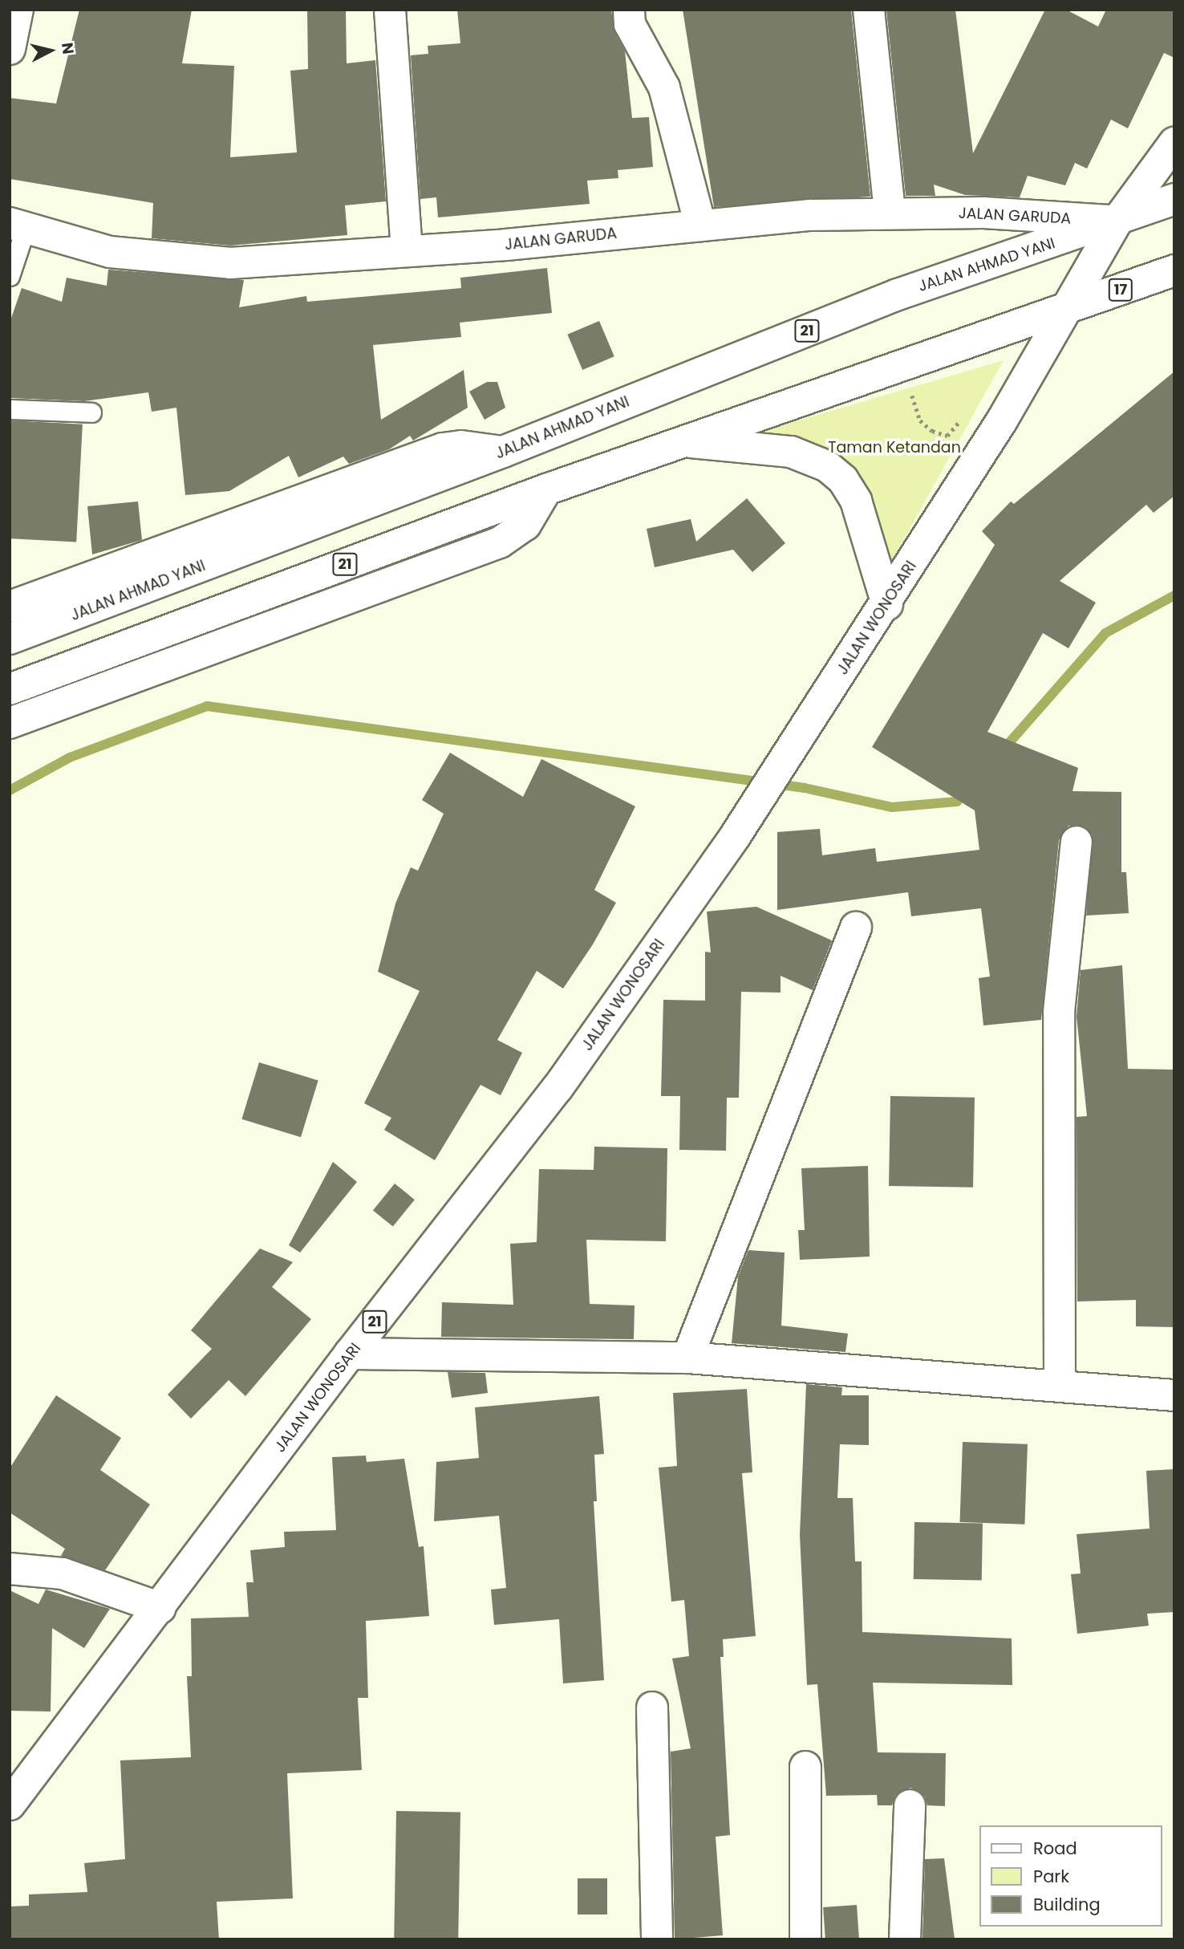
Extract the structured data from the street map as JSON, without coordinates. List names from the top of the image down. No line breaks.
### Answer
{"streets":{"main road":["JALAN GARUDA","JALAN AHMAD YANI","17","21","JALAN WONOSARI"]},"crossings":[["JALAN GARUDA","JALAN AHMAD YANI"],["JALAN GARUDA","JALAN WONOSARI"],["JALAN AHMAD YANI","JALAN WONOSARI"],["17","21"],["17","JALAN WONOSARI"],["21","JALAN WONOSARI"]],"parks":["Taman Ketandan"],"legend":["Road","Park","Building"],"north":"right"}
